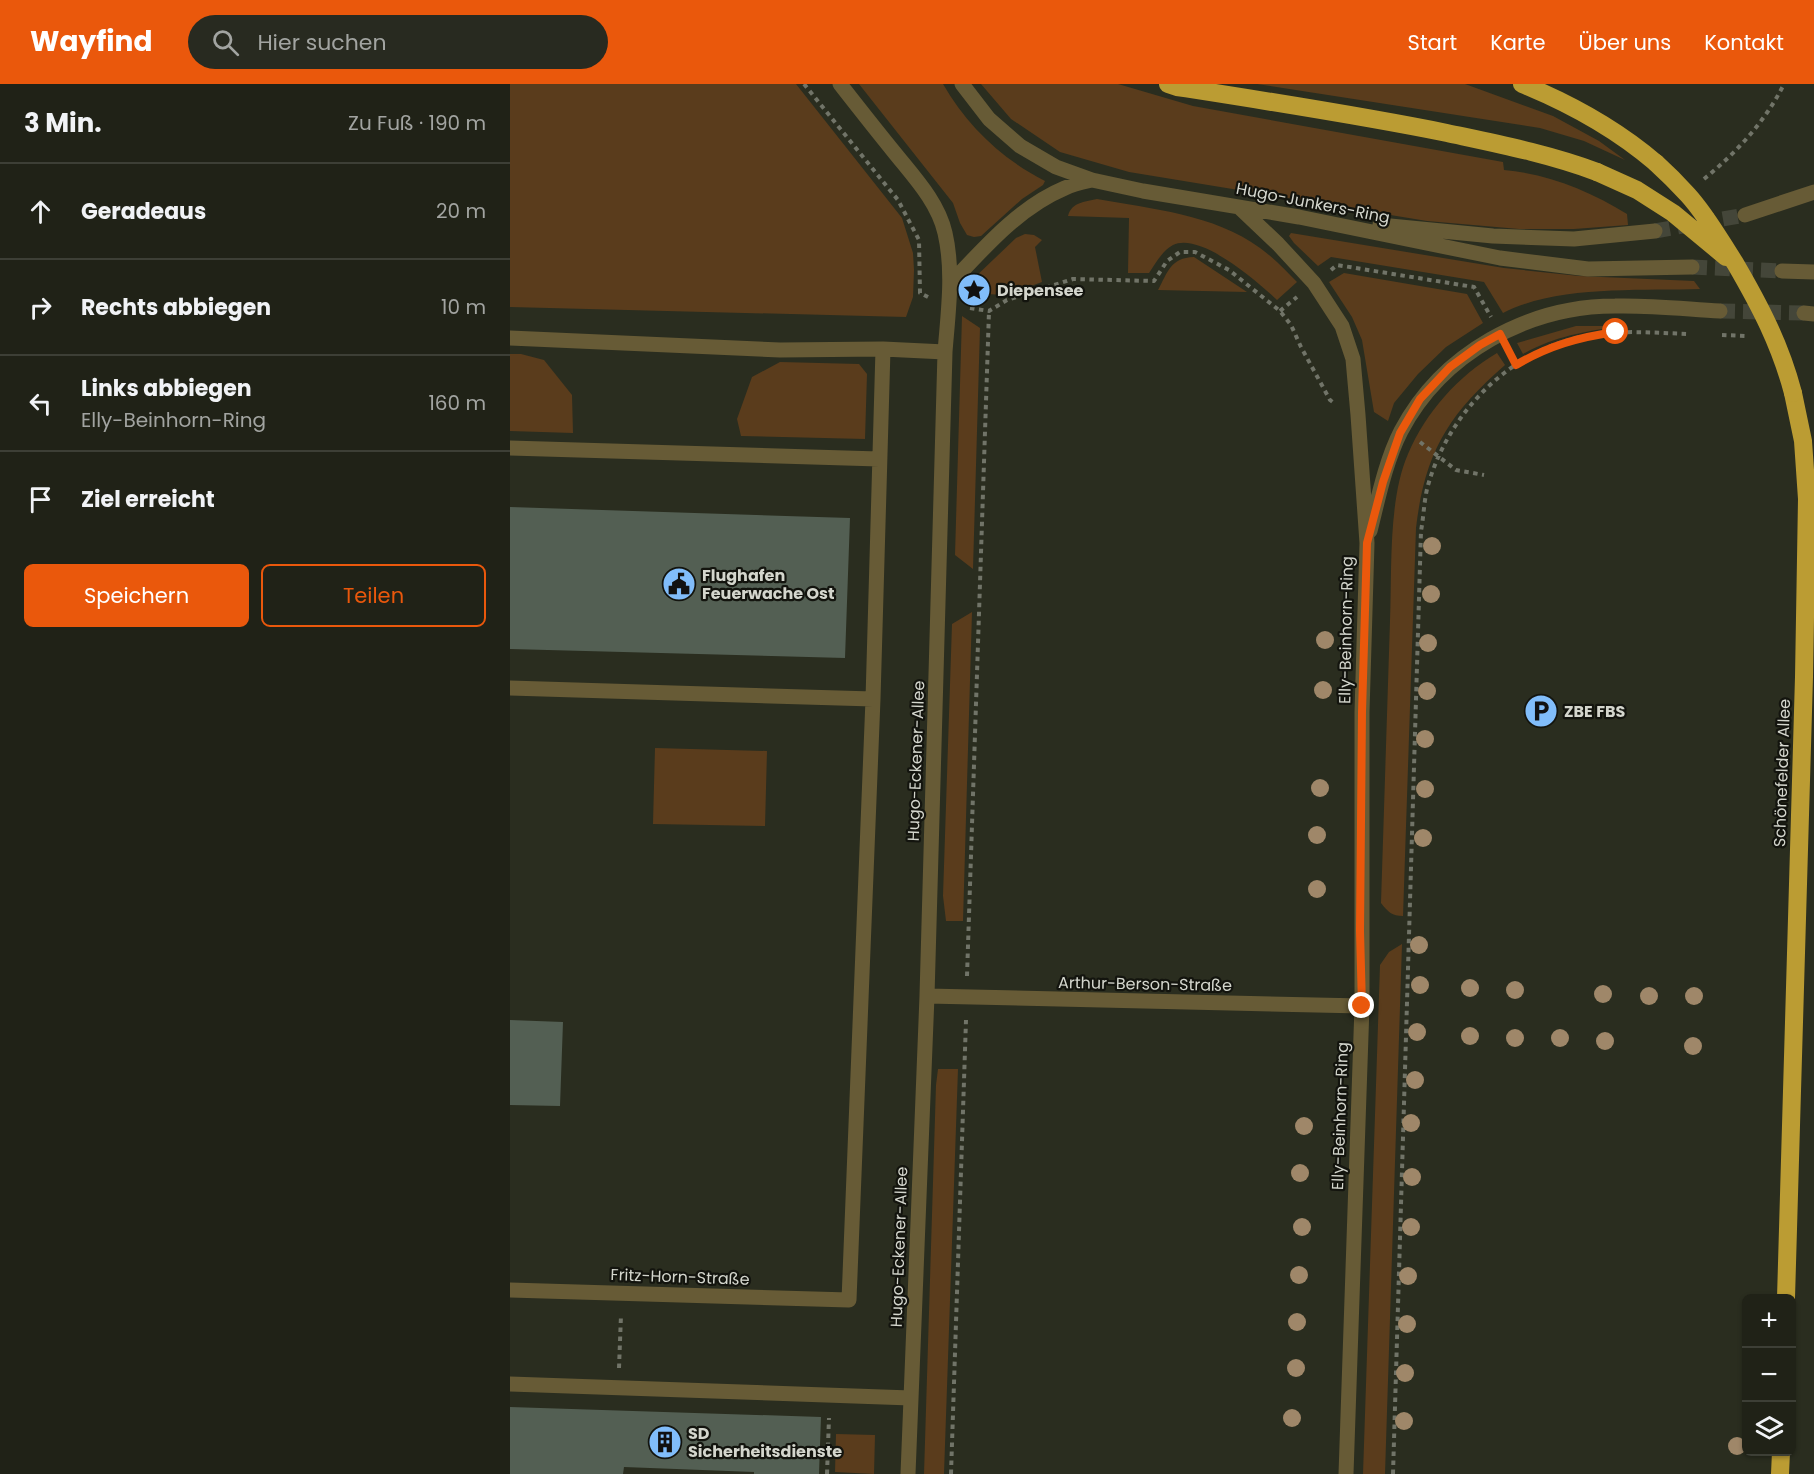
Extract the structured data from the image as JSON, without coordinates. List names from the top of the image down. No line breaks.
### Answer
{"streets":{"highway":["Schönefelder Allee"],"street":["Hugo-Junkers-Ring","Elly-Beinhorn-Ring","Hugo-Eckener-Allee","Arthur-Berson-Straße","Fritz-Horn-Straße"]},"crossings":[["Hugo-Junkers-Ring","Elly-Beinhorn-Ring"],["Elly-Beinhorn-Ring","Arthur-Berson-Straße"],["Hugo-Eckener-Allee","Arthur-Berson-Straße"]],"places":{"place":["Diepensee"],"public building":["Flughafen Feuerwache Ost"],"parking":["ZBE FBS"],"building":["SD Sicherheitsdienste"]},"page":{"header":"Wayfind","search":"Hier suchen","nav":["Start","Karte","Über uns","Kontakt"],"heading":["3 Min.","Zu Fuß · 190 m"],"list":[["Geradeaus","20 m"],["Rechts abbiegen","10 m"],["Links abbiegen","Elly-Beinhorn-Ring","160 m"],"Ziel erreicht"],"buttons":["Speichern","Teilen"],"map_buttons":["+","−"]}}
